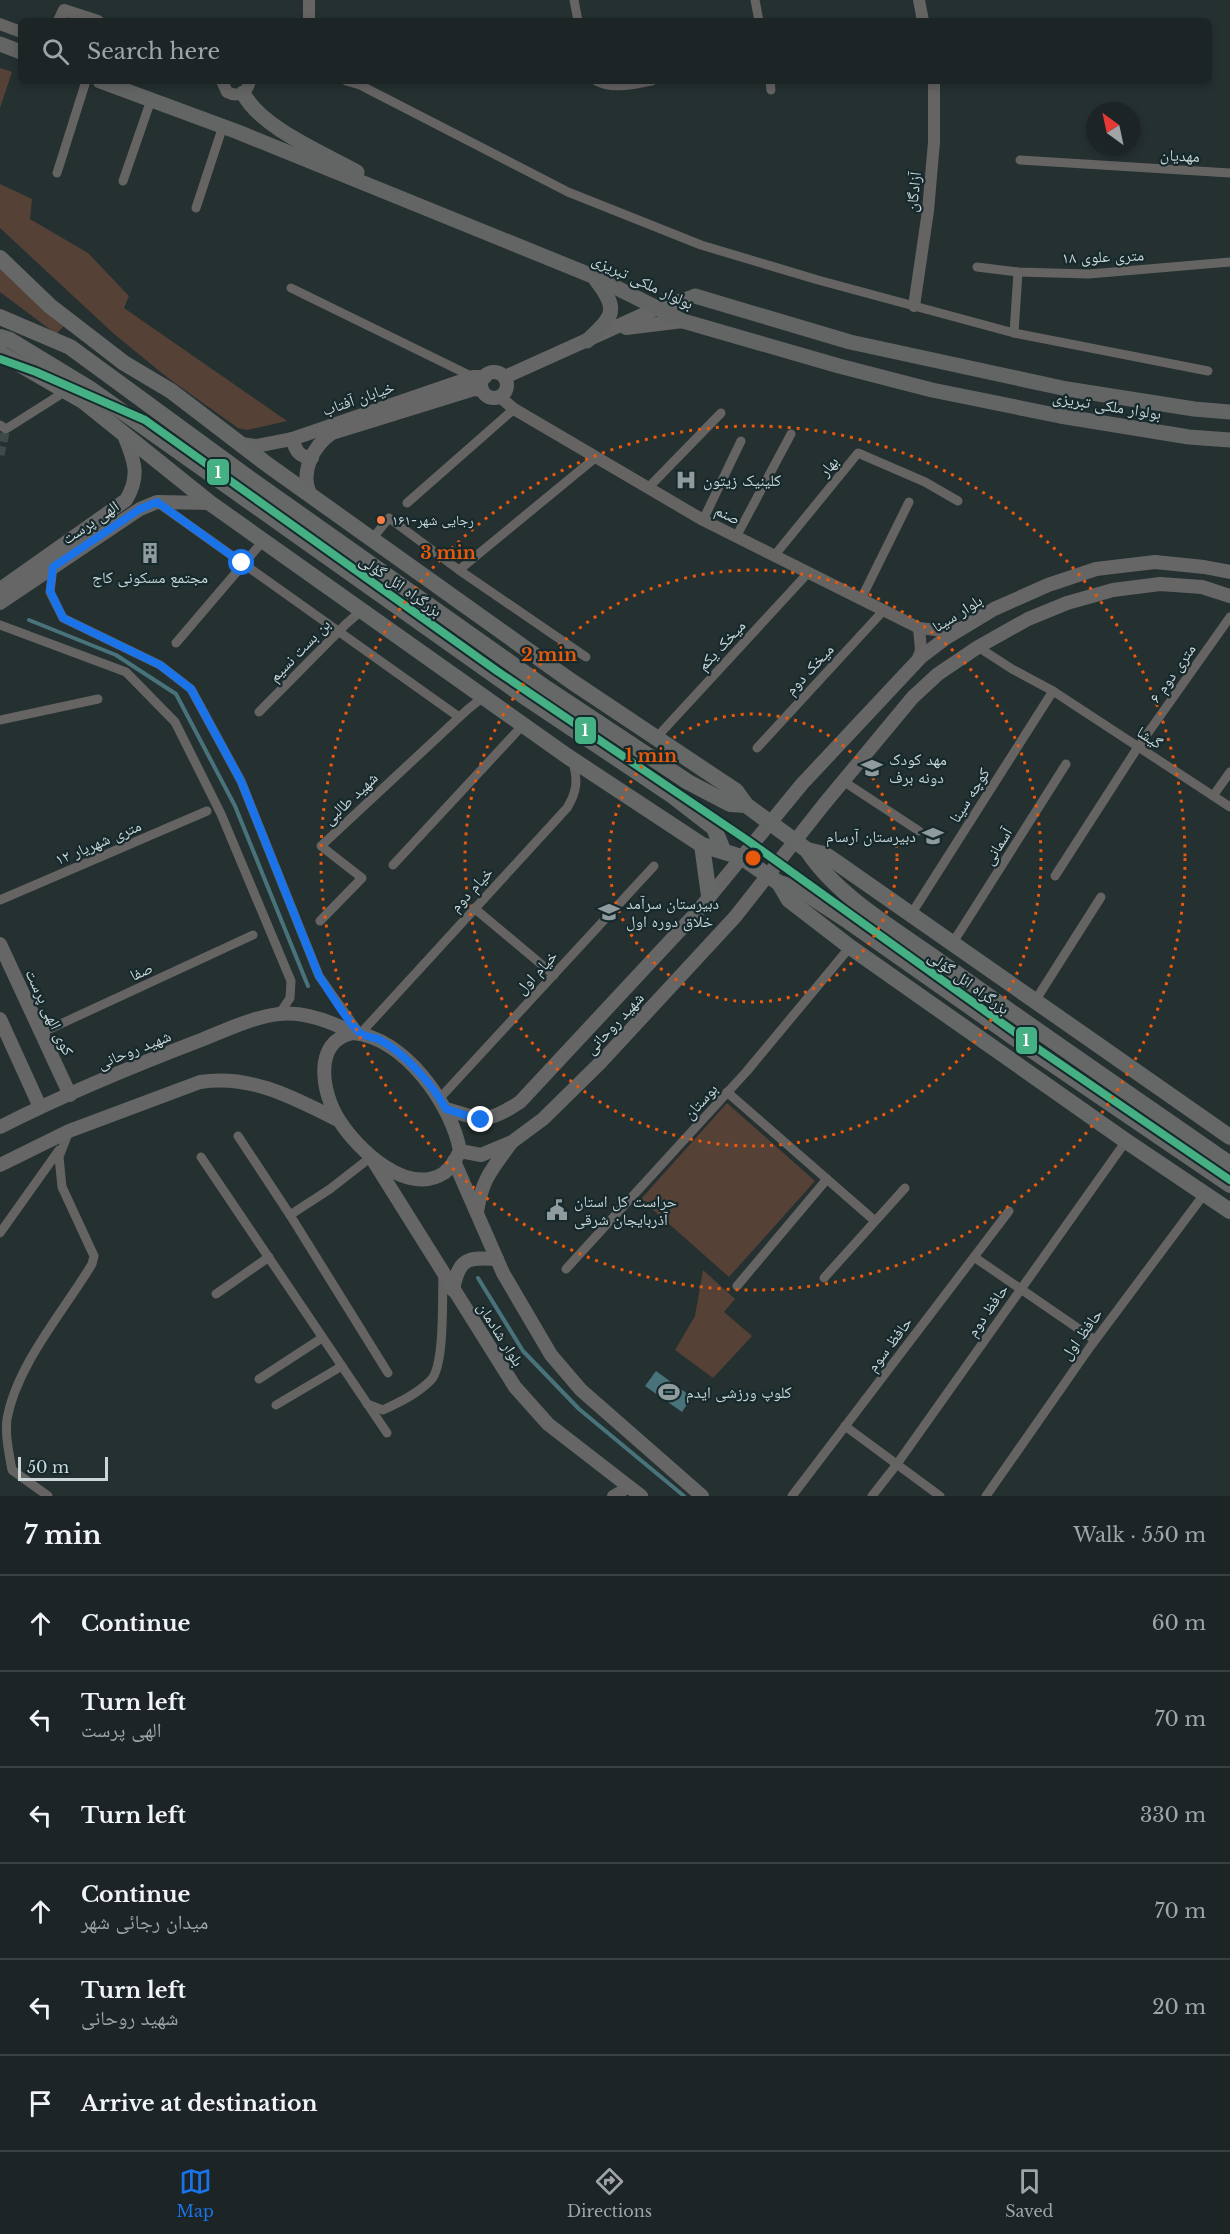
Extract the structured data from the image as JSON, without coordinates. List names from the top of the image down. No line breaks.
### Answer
{"streets":{"highway":["بزرگراه ائل گؤلی"],"main road":["بولوار ملکی تبریزی","خیابان آفتاب","الهی پرست","بلوار سینا","کوی الهی پرست","شهید روحانی","بلوار شادمان"],"street":["مهدیان","آزادگان","۱۸ متری علوی","بهار","صنم","میخک یکم","بن بست نسیم","میخک دوم","۶ متری دوم","گیشا","کوچه سینا","شهید طالبی","۱۲ متری شهریار","آسمانی","خیام دوم","صفا","خیام اول","بوستان","حافظ دوم","حافظ اول","حافظ سوم"]},"crossings":[["خیابان آفتاب","صنم"],["بهار","صنم"],["صنم","میخک یکم"],["صنم","میخک دوم"],["بزرگراه ائل گؤلی","شهید روحانی"],["بلوار سینا","شهید روحانی"],["۶ متری دوم","گیشا"],["گیشا","کوچه سینا"],["خیام دوم","خیام اول"],["خیام دوم","شهید روحانی"],["خیام دوم","بلوار شادمان"],["صفا","کوی الهی پرست"],["خیام اول","شهید روحانی"],["خیام اول","بلوار شادمان"],["کوی الهی پرست","شهید روحانی"],["شهید روحانی","بلوار شادمان"]],"places":{"hospital":["کلینیک زیتون"],"other":["۱۶۱-رجایی شهر"],"building":["مجتمع مسکونى کاج"],"school or university":["مهد کودک دونه برف","دبیرستان آرسام","دبیرستان سرآمد خلاق دوره اول"],"public building":["حراست کل استان آذربایجان شرقی"],"sports":["کلوپ ورزشی ایدم"]},"lines":["metro line 1"],"scale_bar":"50 m","north":"top left","page":{"search":"Search here","scale":"50 m","heading":["7 min","Walk · 550 m"],"list":[["Continue","60 m"],["Turn left","الهی پرست","70 m"],["Turn left","330 m"],["Continue","میدان رجائی شهر","70 m"],["Turn left","شهید روحانی","20 m"],"Arrive at destination"],"nav":["Map","Directions","Saved"]},"rings":["3 min","2 min","1 min"]}
